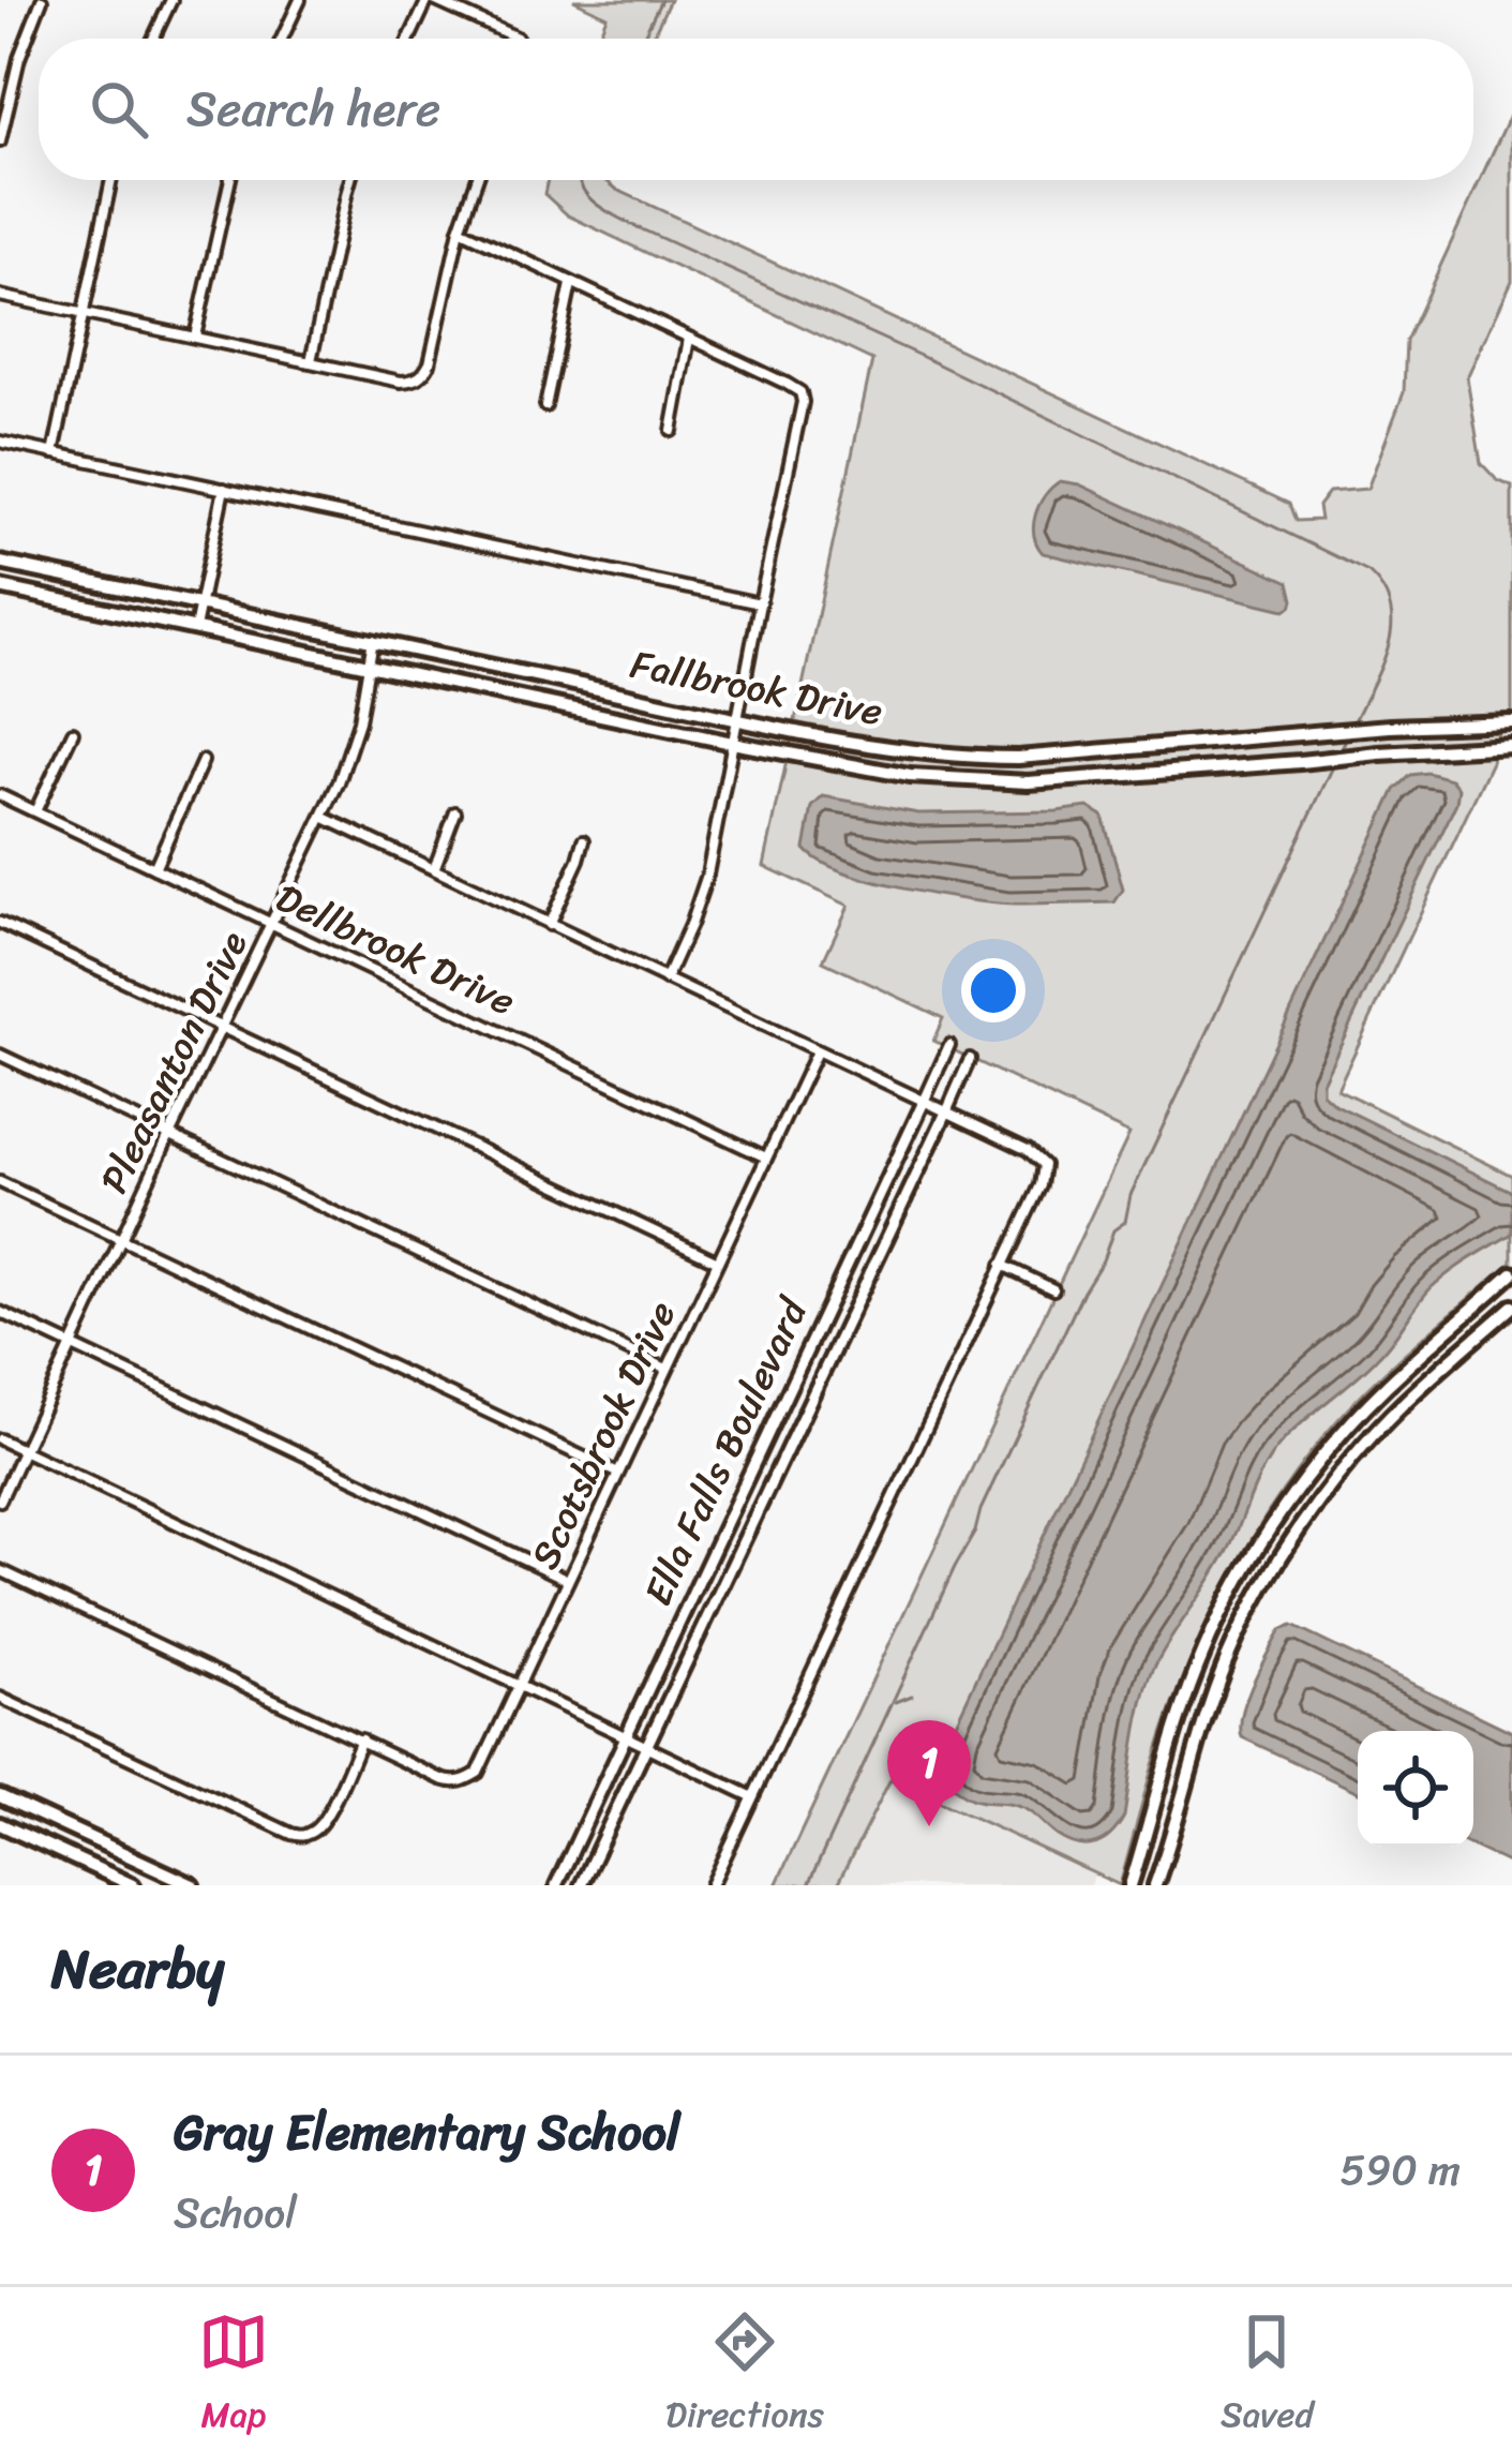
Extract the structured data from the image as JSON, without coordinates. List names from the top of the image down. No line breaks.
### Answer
{"streets":{"main road":["Fallbrook Drive"],"street":["Dellbrook Drive","Pleasanton Drive","Scotsbrook Drive","Ella Falls Boulevard"]},"crossings":[["Fallbrook Drive","Pleasanton Drive"],["Dellbrook Drive","Pleasanton Drive"],["Dellbrook Drive","Scotsbrook Drive"]],"page":{"search":"Search here","pins":"1","heading":"Nearby","list":[{"mark":"1","name":"Gray Elementary School","note":"School","value":"590 m"}],"nav":["Map","Directions","Saved"]}}
